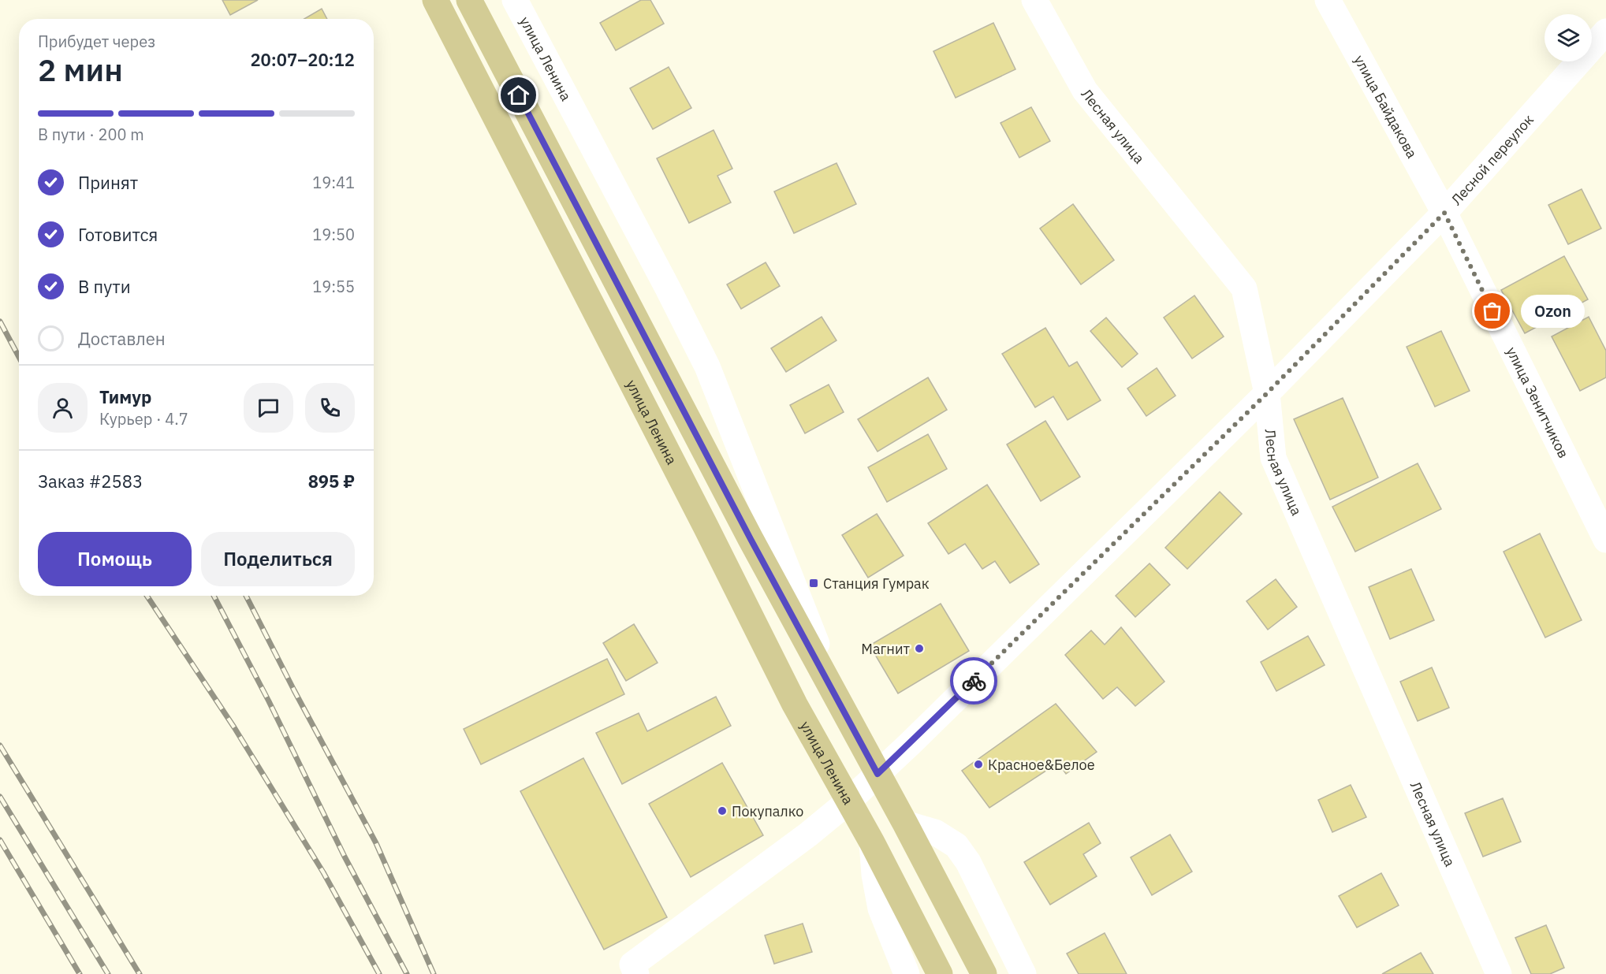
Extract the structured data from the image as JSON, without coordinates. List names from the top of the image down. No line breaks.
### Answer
{"streets":{"main road":["улица Ленина"],"street":["улица Байдакова","Лесная улица","Лесной переулок","улица Зенитчиков"]},"crossings":[["улица Ленина","Лесной переулок"],["улица Байдакова","Лесной переулок"],["улица Байдакова","улица Зенитчиков"],["Лесная улица","Лесной переулок"],["Лесной переулок","улица Зенитчиков"]],"places":{"other":["Ozon","Магнит","Красное&Белое","Покупалко"],"transit":["Станция Гумрак"]},"page":{"heading":["2 мин","Прибудет через","20:07–20:12"],"panel":["Тимур","Курьер · 4.7","Заказ #2583","895 ₽"],"bar":"В пути · 200 m","list":[["Принят","19:41"],["Готовится","19:50"],["В пути","19:55"],"Доставлен"],"bubble":"Ozon","buttons":["Помощь","Поделиться"]}}
